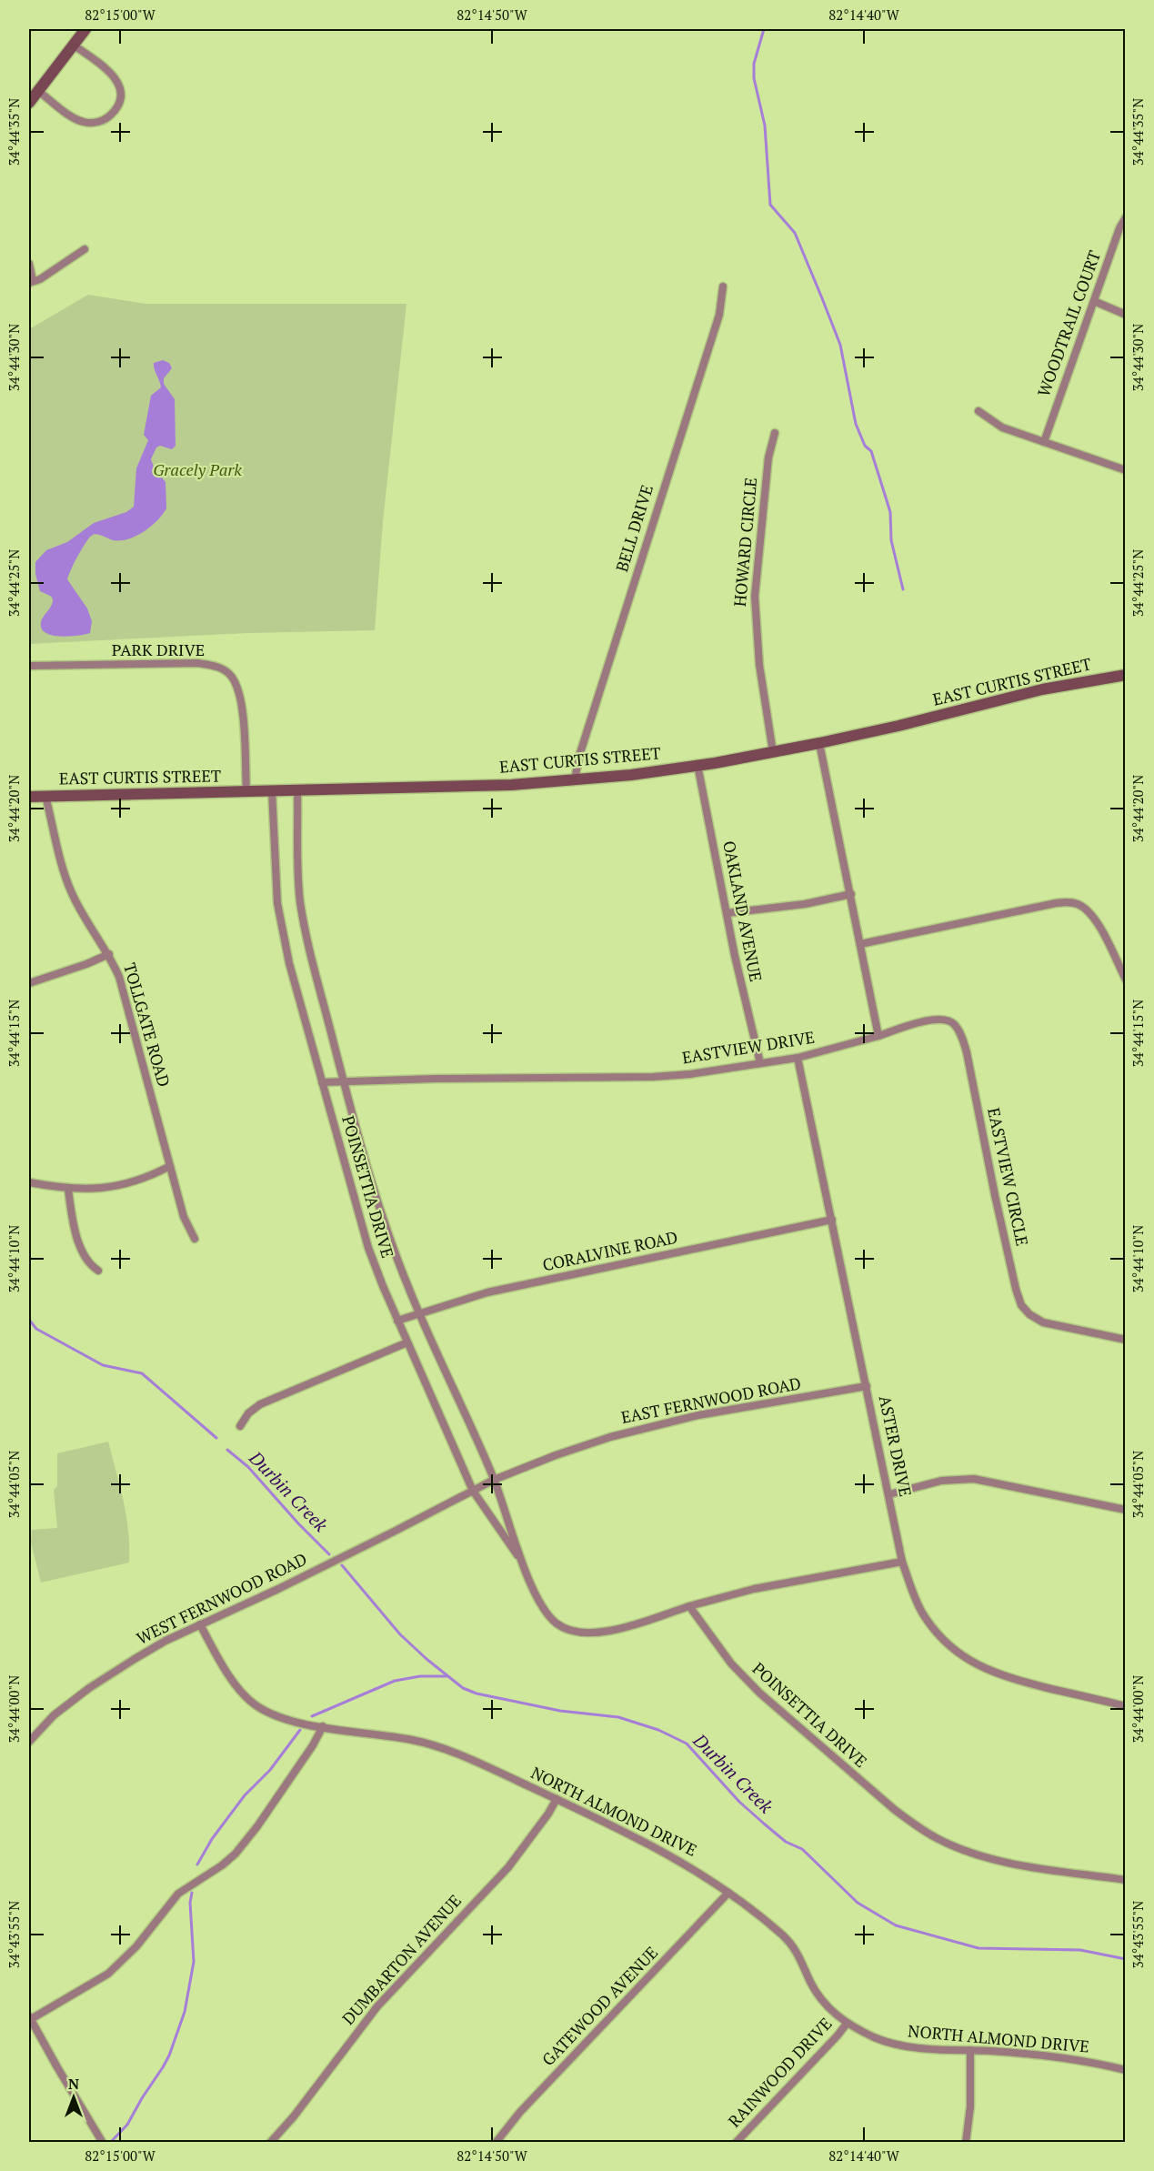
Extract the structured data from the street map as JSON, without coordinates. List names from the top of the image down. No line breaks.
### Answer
{"streets":{"main road":["EAST CURTIS STREET"],"street":["WOODTRAIL COURT","BELL DRIVE","HOWARD CIRCLE","PARK DRIVE","OAKLAND AVENUE","TOLLGATE ROAD","EASTVIEW DRIVE","EASTVIEW CIRCLE","POINSETTIA DRIVE","CORALVINE ROAD","EAST FERNWOOD ROAD","ASTER DRIVE","WEST FERNWOOD ROAD","NORTH ALMOND DRIVE","DUMBARTON AVENUE","GATEWOOD AVENUE","RAINWOOD DRIVE"]},"crossings":[["BELL DRIVE","EAST CURTIS STREET"],["HOWARD CIRCLE","EAST CURTIS STREET"],["PARK DRIVE","EAST CURTIS STREET"],["EAST CURTIS STREET","OAKLAND AVENUE"],["EAST CURTIS STREET","TOLLGATE ROAD"],["EAST CURTIS STREET","POINSETTIA DRIVE"],["OAKLAND AVENUE","EASTVIEW DRIVE"],["EASTVIEW DRIVE","EASTVIEW CIRCLE"],["EASTVIEW DRIVE","POINSETTIA DRIVE"],["EASTVIEW DRIVE","ASTER DRIVE"],["POINSETTIA DRIVE","CORALVINE ROAD"],["POINSETTIA DRIVE","EAST FERNWOOD ROAD"],["POINSETTIA DRIVE","WEST FERNWOOD ROAD"],["CORALVINE ROAD","ASTER DRIVE"],["EAST FERNWOOD ROAD","ASTER DRIVE"],["EAST FERNWOOD ROAD","WEST FERNWOOD ROAD"],["WEST FERNWOOD ROAD","NORTH ALMOND DRIVE"],["NORTH ALMOND DRIVE","DUMBARTON AVENUE"],["NORTH ALMOND DRIVE","GATEWOOD AVENUE"],["NORTH ALMOND DRIVE","RAINWOOD DRIVE"]],"water":["Durbin Creek"],"parks":["Gracely Park"],"north":"top","coordinates":["82°15'00\"W","82°14'50\"W","82°14'40\"W","34°44'35\"N","34°44'30\"N","34°44'25\"N","34°44'20\"N","34°44'15\"N","34°44'10\"N","34°44'05\"N","34°44'00\"N","34°43'55\"N"]}
